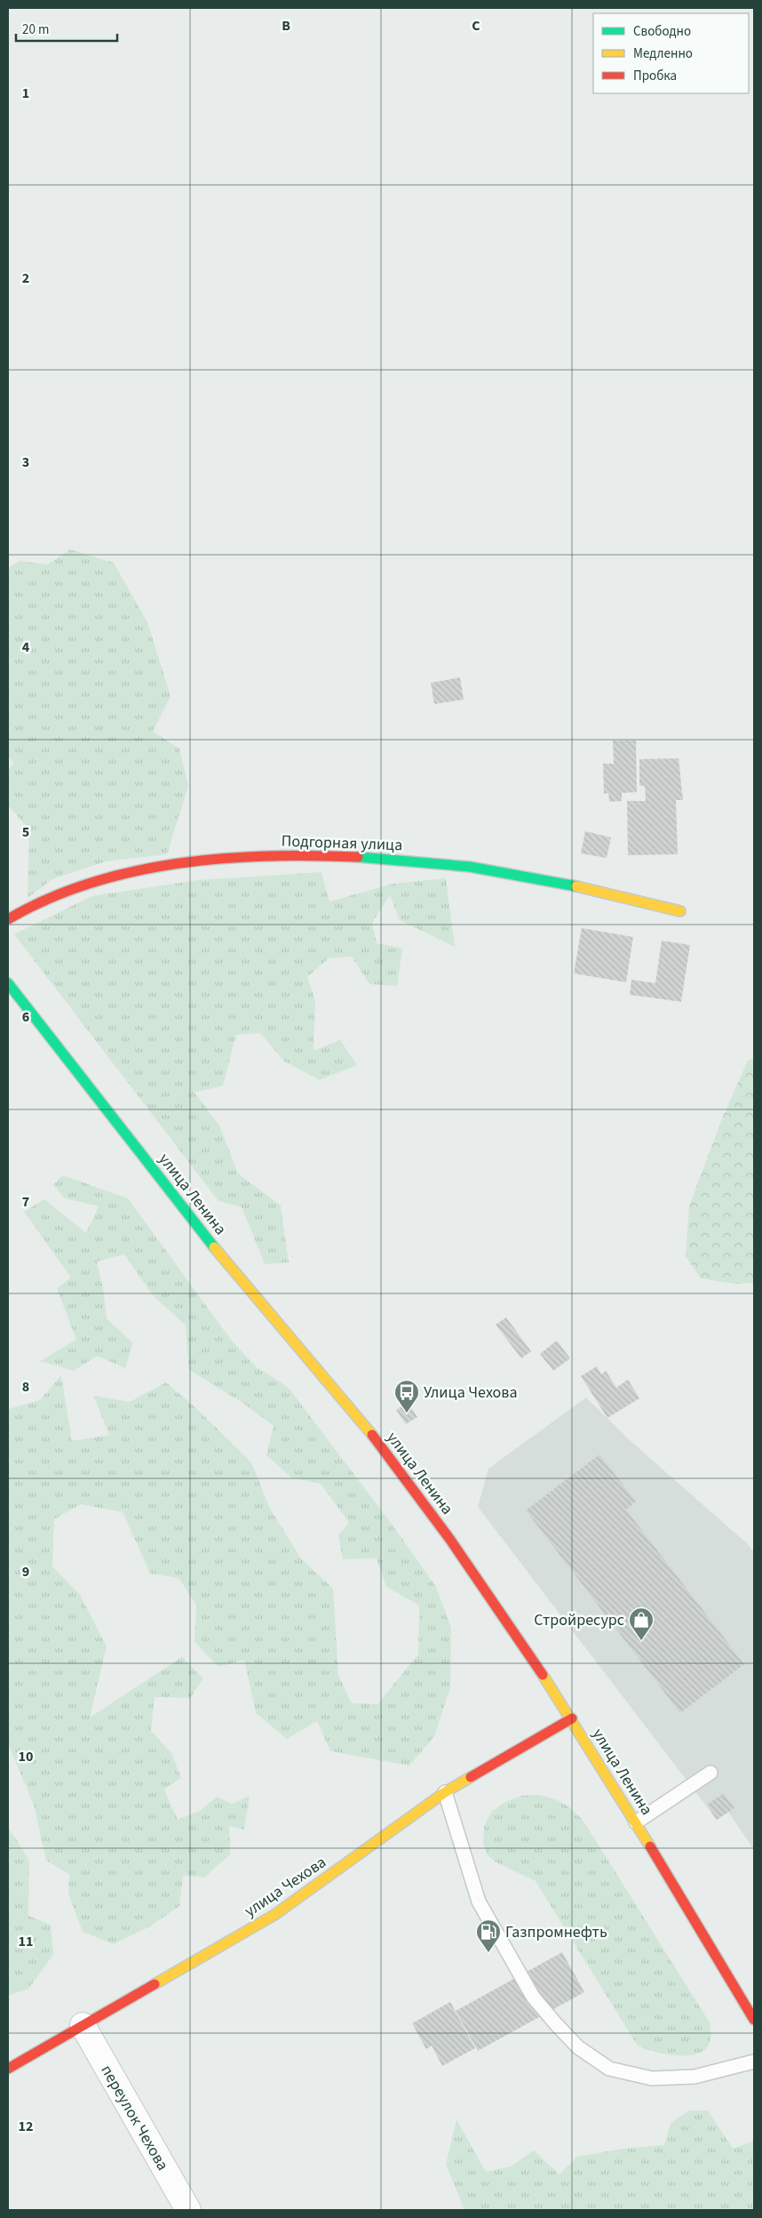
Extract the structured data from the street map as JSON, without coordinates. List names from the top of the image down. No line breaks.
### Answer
{"streets":{"street":["Подгорная улица","улица Ленина","улица Чехова","переулок Чехова"]},"crossings":[["улица Ленина","улица Чехова"],["улица Чехова","переулок Чехова"]],"places":{"bus stop":["Улица Чехова"],"shop":["Стройресурс"],"fuel station":["Газпромнефть"]},"legend":["Свободно","Медленно","Пробка"],"scale_bar":"20 m","grid":{"columns":["B","C"],"rows":["1","2","3","4","5","6","7","8","9","10","11","12"]}}
